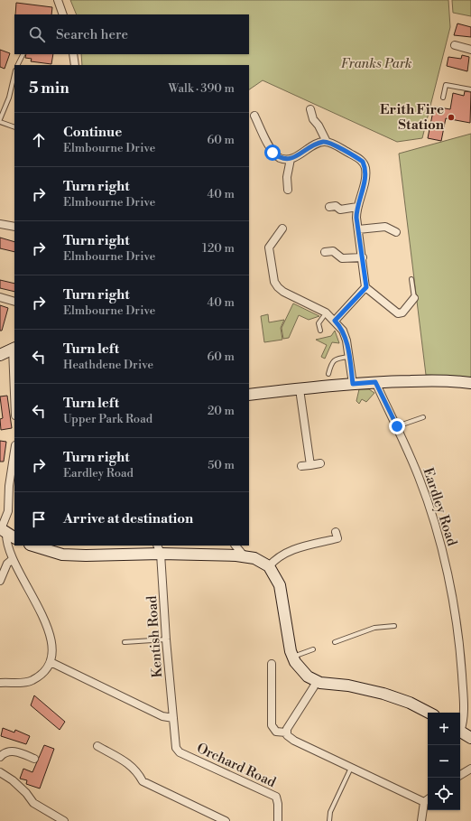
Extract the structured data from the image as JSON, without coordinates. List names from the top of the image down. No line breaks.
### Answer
{"streets":{"street":["Eardley Road","Kentish Road","Orchard Road"]},"crossings":[["Kentish Road","Orchard Road"]],"parks":["Franks Park"],"places":["Erith Fire Station"],"page":{"search":"Search here","heading":["5 min","Walk · 390 m"],"list":[["Continue","Elmbourne Drive","60 m"],["Turn right","Elmbourne Drive","40 m"],["Turn right","Elmbourne Drive","120 m"],["Turn right","Elmbourne Drive","40 m"],["Turn left","Heathdene Drive","60 m"],["Turn left","Upper Park Road","20 m"],["Turn right","Eardley Road","50 m"],"Arrive at destination"],"map_buttons":["+","−"]}}
